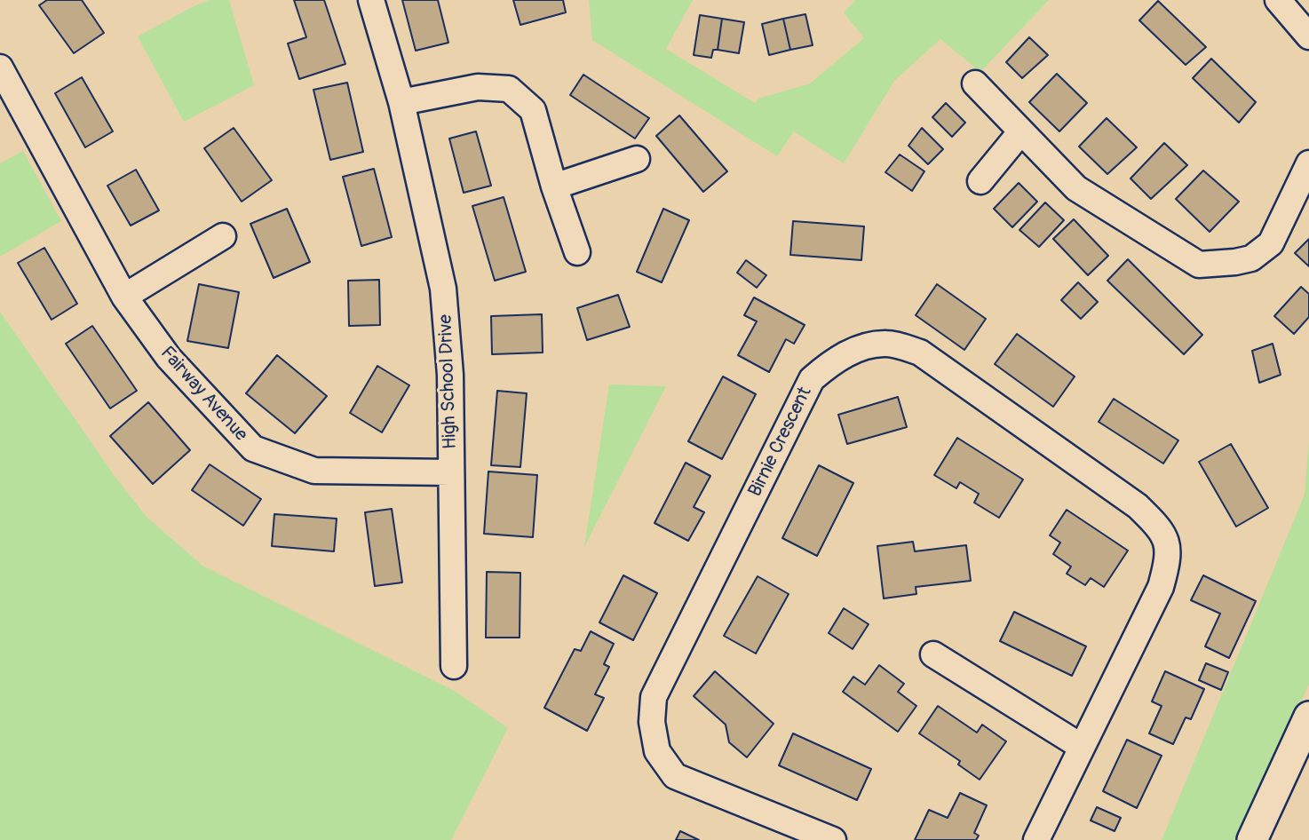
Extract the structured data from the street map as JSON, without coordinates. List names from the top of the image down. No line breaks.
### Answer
{"streets":{"street":["High School Drive","Fairway Avenue","Birnie Crescent"]},"crossings":[["High School Drive","Fairway Avenue"]]}
